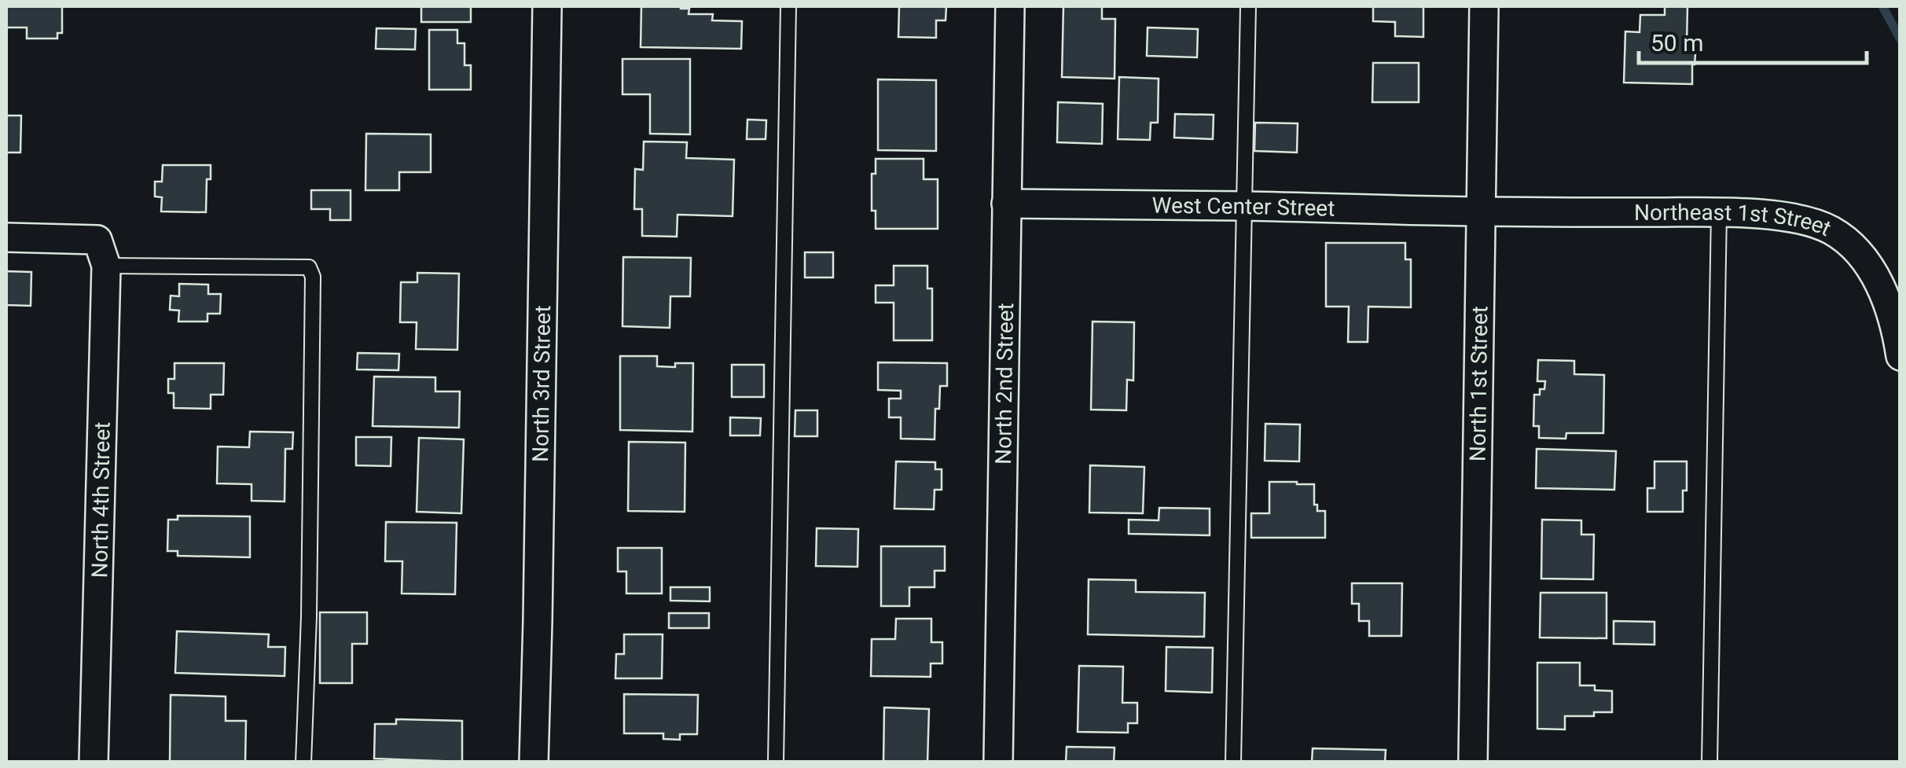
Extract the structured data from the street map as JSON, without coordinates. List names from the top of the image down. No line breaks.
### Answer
{"streets":{"street":["West Center Street","Northeast 1st Street","North 2nd Street","North 3rd Street","North 1st Street","North 4th Street"]},"crossings":[["West Center Street","Northeast 1st Street"],["West Center Street","North 2nd Street"],["West Center Street","North 1st Street"],["Northeast 1st Street","North 1st Street"]],"scale_bar":"50 m"}
